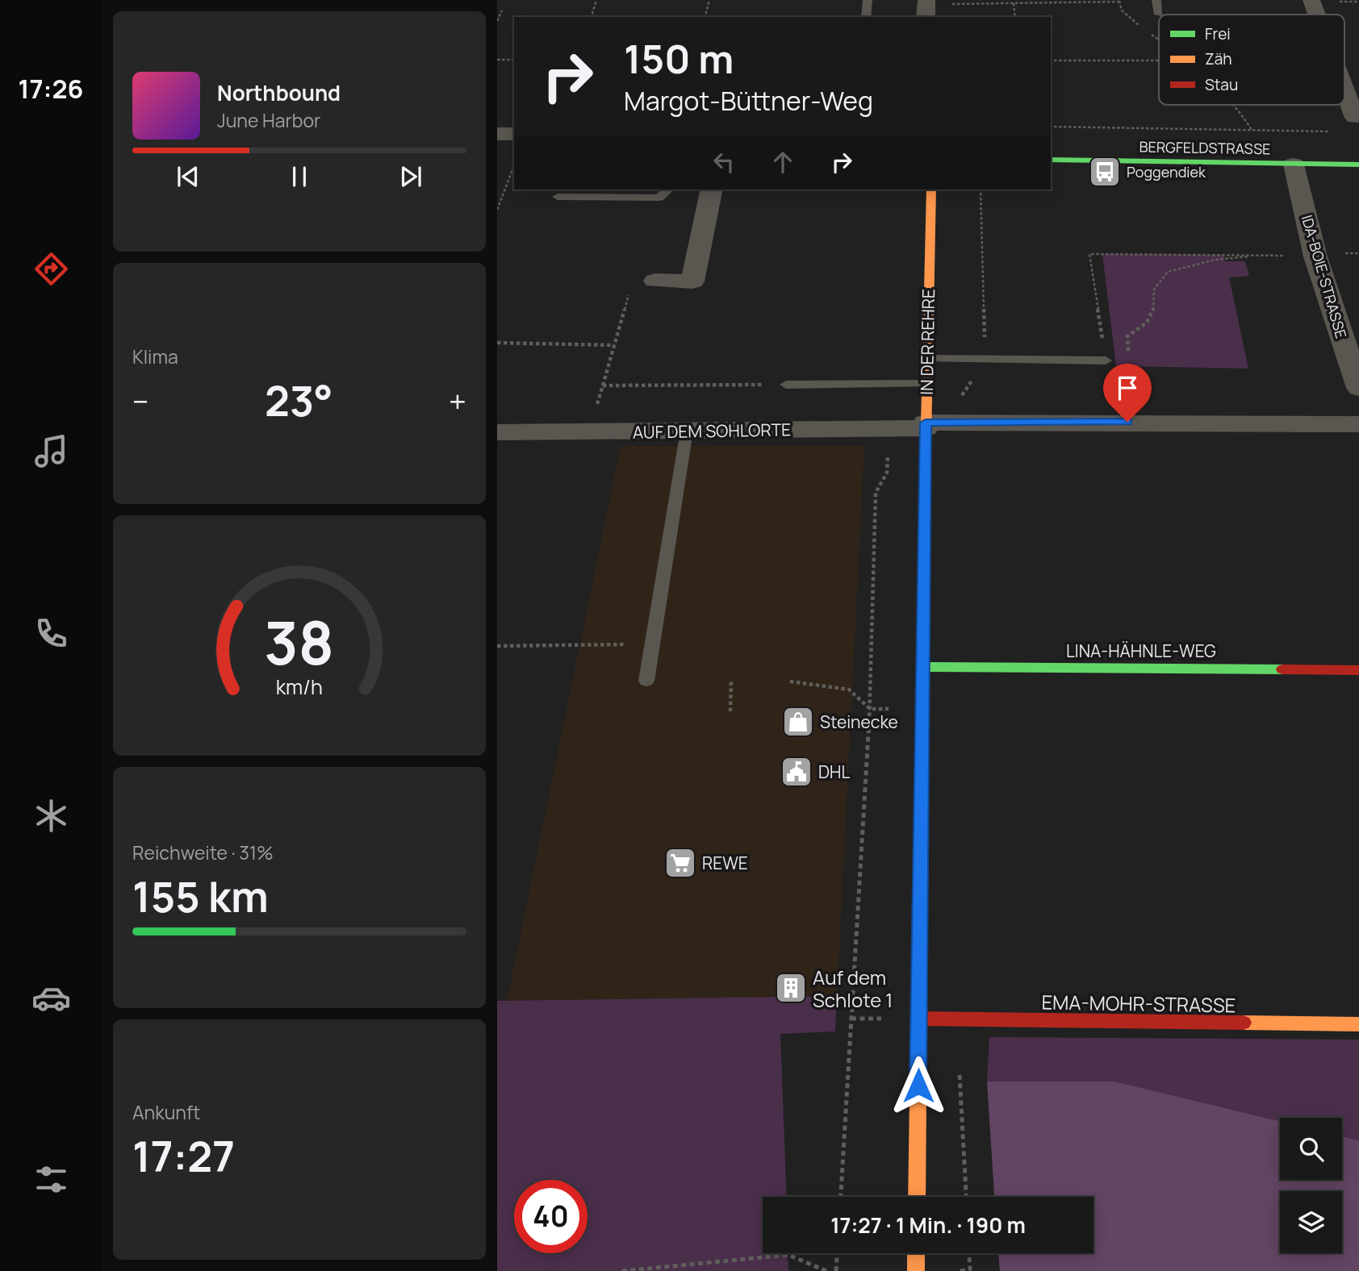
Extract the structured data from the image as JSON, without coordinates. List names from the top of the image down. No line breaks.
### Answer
{"streets":{"street":["BERGFELDSTRASSE","IDA-BOIE-STRASSE","IN DER REHRE","AUF DEM SOHLORTE","LINA-HÄHNLE-WEG","EMA-MOHR-STRASSE"]},"crossings":[["BERGFELDSTRASSE","IDA-BOIE-STRASSE"],["IN DER REHRE","AUF DEM SOHLORTE"],["IN DER REHRE","LINA-HÄHNLE-WEG"],["IN DER REHRE","EMA-MOHR-STRASSE"]],"places":{"bus stop":["Poggendiek"],"shop":["Steinecke"],"public building":["DHL"],"supermarket":["REWE"],"building":["Auf dem Schlote 1"]},"legend":["Frei","Zäh","Stau"],"page":{"tabs":"17:26","turn":["150 m","Margot-Büttner-Weg"],"song":["Northbound","June Harbor"],"tile":["Klima",["Reichweite · 31%","155 km"],["Ankunft","17:27"]],"heat":["−","23°","+"],"limit":"40","trip":"17:27 · 1 Min. · 190 m","gauge":["38","km/h"]}}
